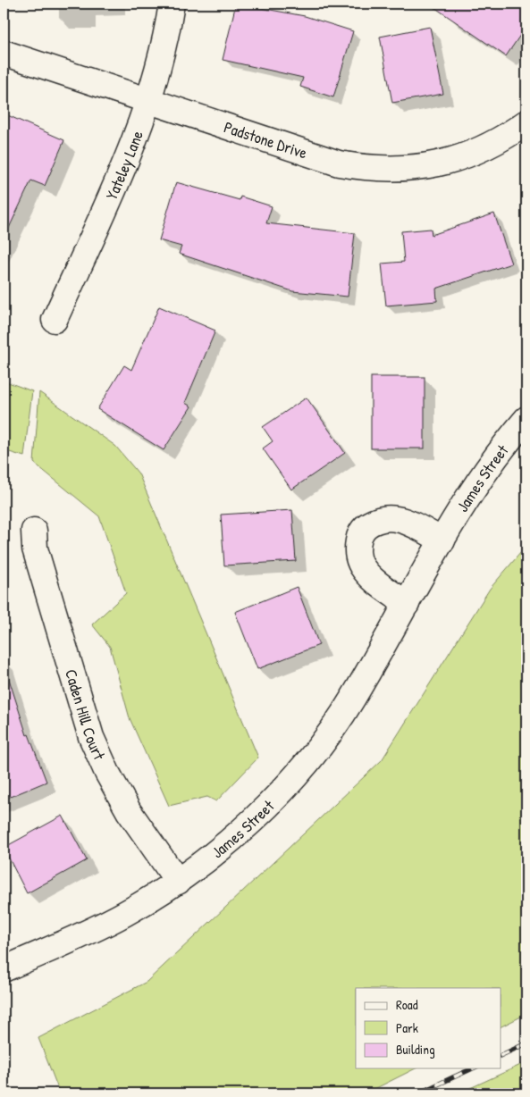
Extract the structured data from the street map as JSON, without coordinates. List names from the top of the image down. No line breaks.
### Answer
{"streets":{"street":["Padstone Drive","Yateley Lane","James Street","Caden Hill Court"]},"crossings":[["Padstone Drive","Yateley Lane"],["James Street","Caden Hill Court"]],"legend":["Road","Park","Building"]}
